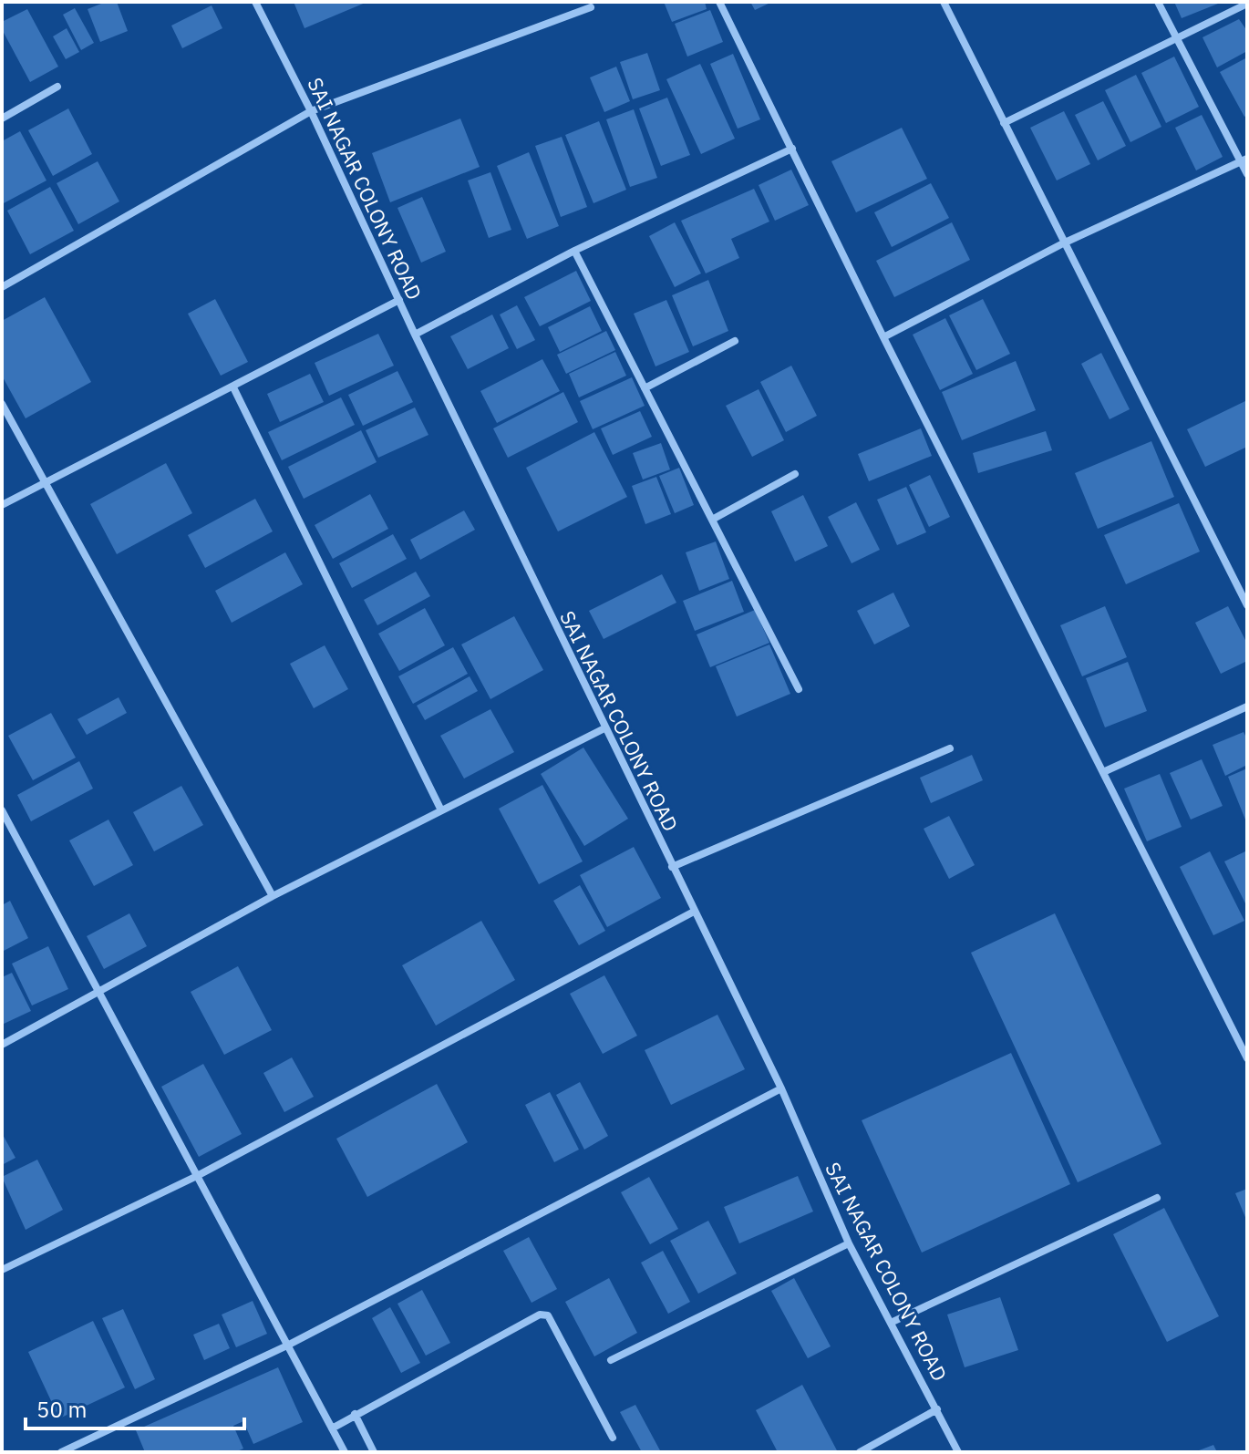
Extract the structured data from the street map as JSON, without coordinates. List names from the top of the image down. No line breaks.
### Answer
{"streets":{"street":["SAI NAGAR COLONY ROAD"]},"scale_bar":"50 m"}
